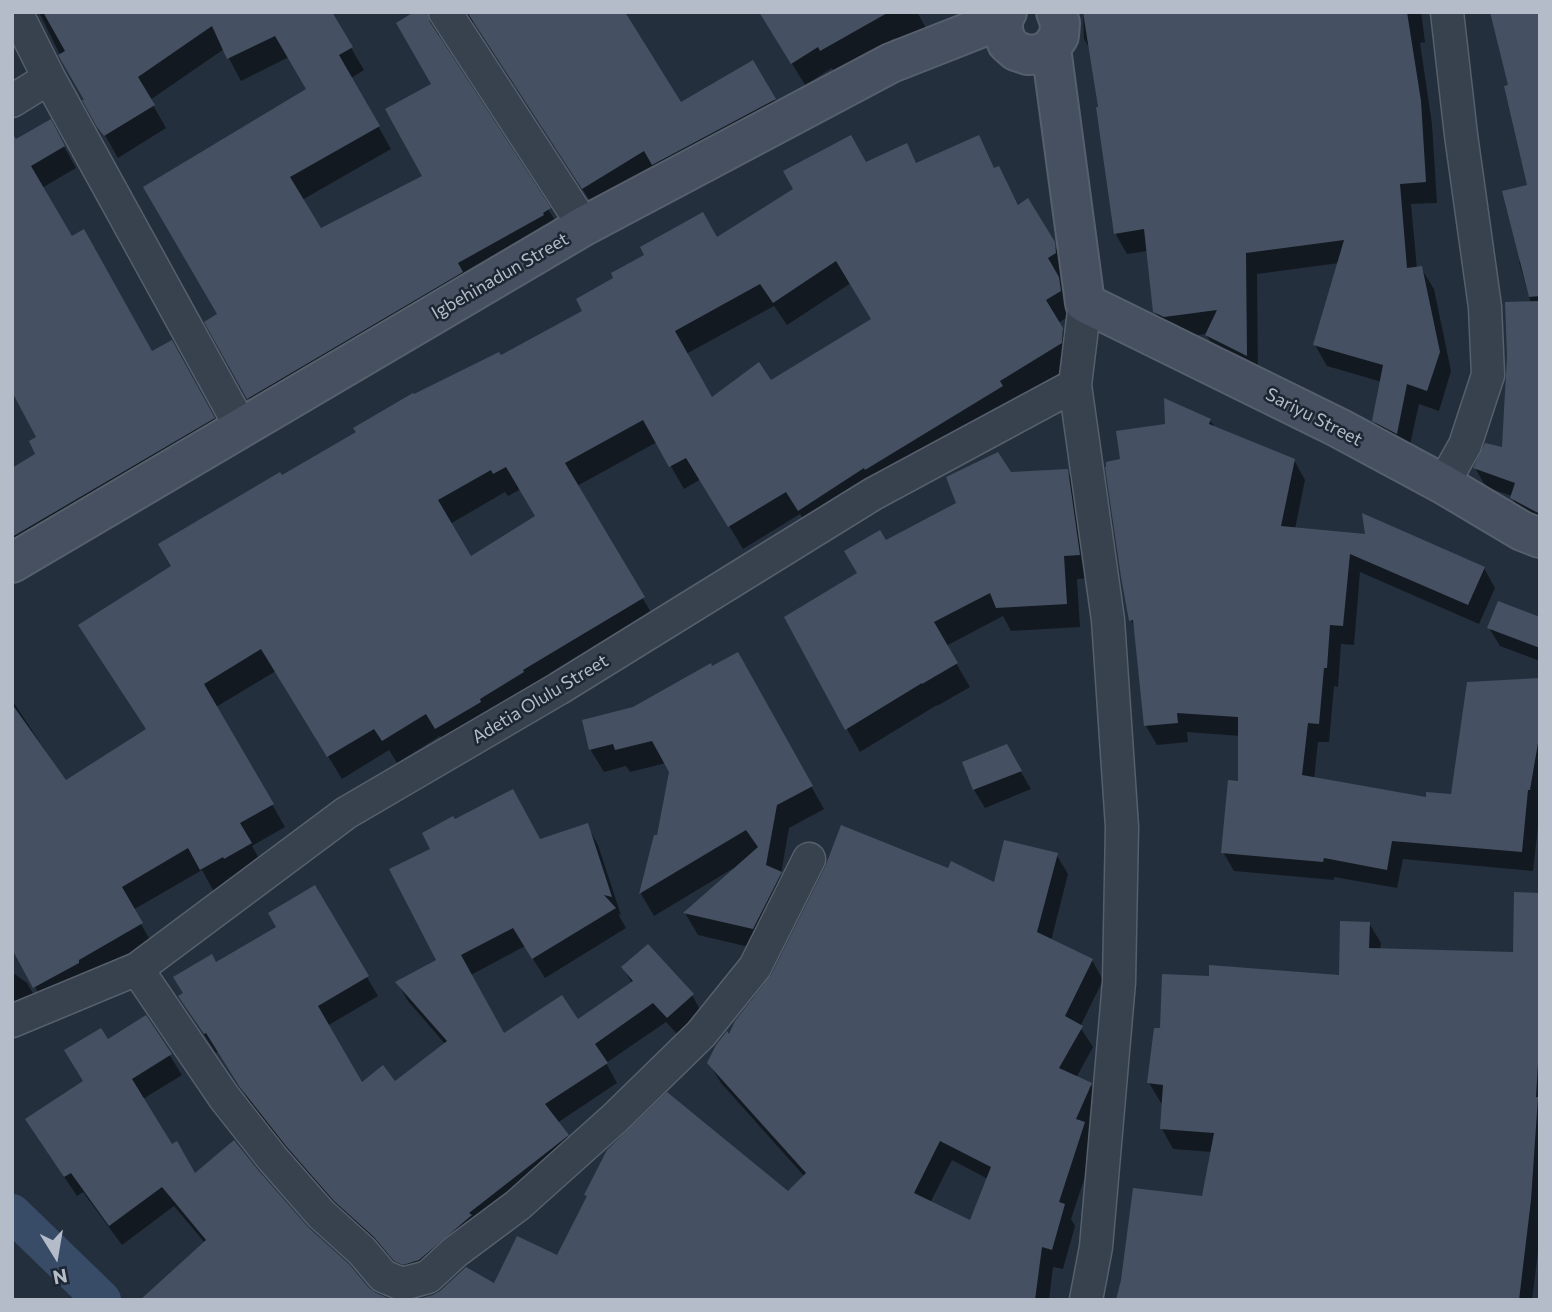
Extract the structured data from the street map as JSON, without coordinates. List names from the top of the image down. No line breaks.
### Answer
{"streets":{"street":["Igbehinadun Street","Sariyu Street","Adetia Olulu Street"]},"north":"bottom"}
